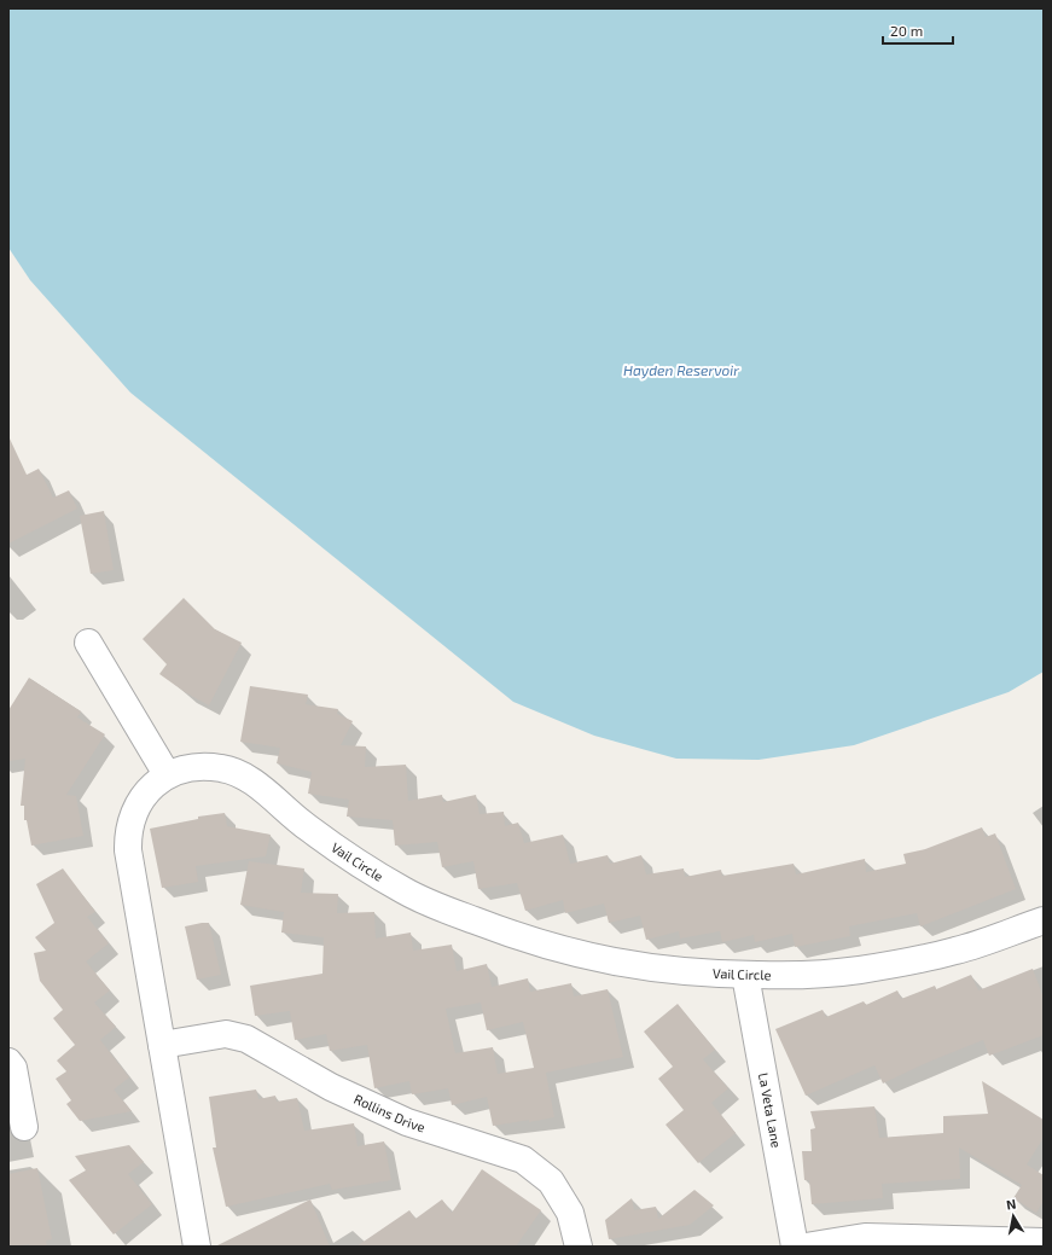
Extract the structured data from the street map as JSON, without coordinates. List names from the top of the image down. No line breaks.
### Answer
{"streets":{"street":["Vail Circle","La Veta Lane","Rollins Drive"]},"crossings":[["Vail Circle","La Veta Lane"],["Vail Circle","Rollins Drive"]],"water":["Hayden Reservoir"],"scale_bar":"20 m","north":"top"}
